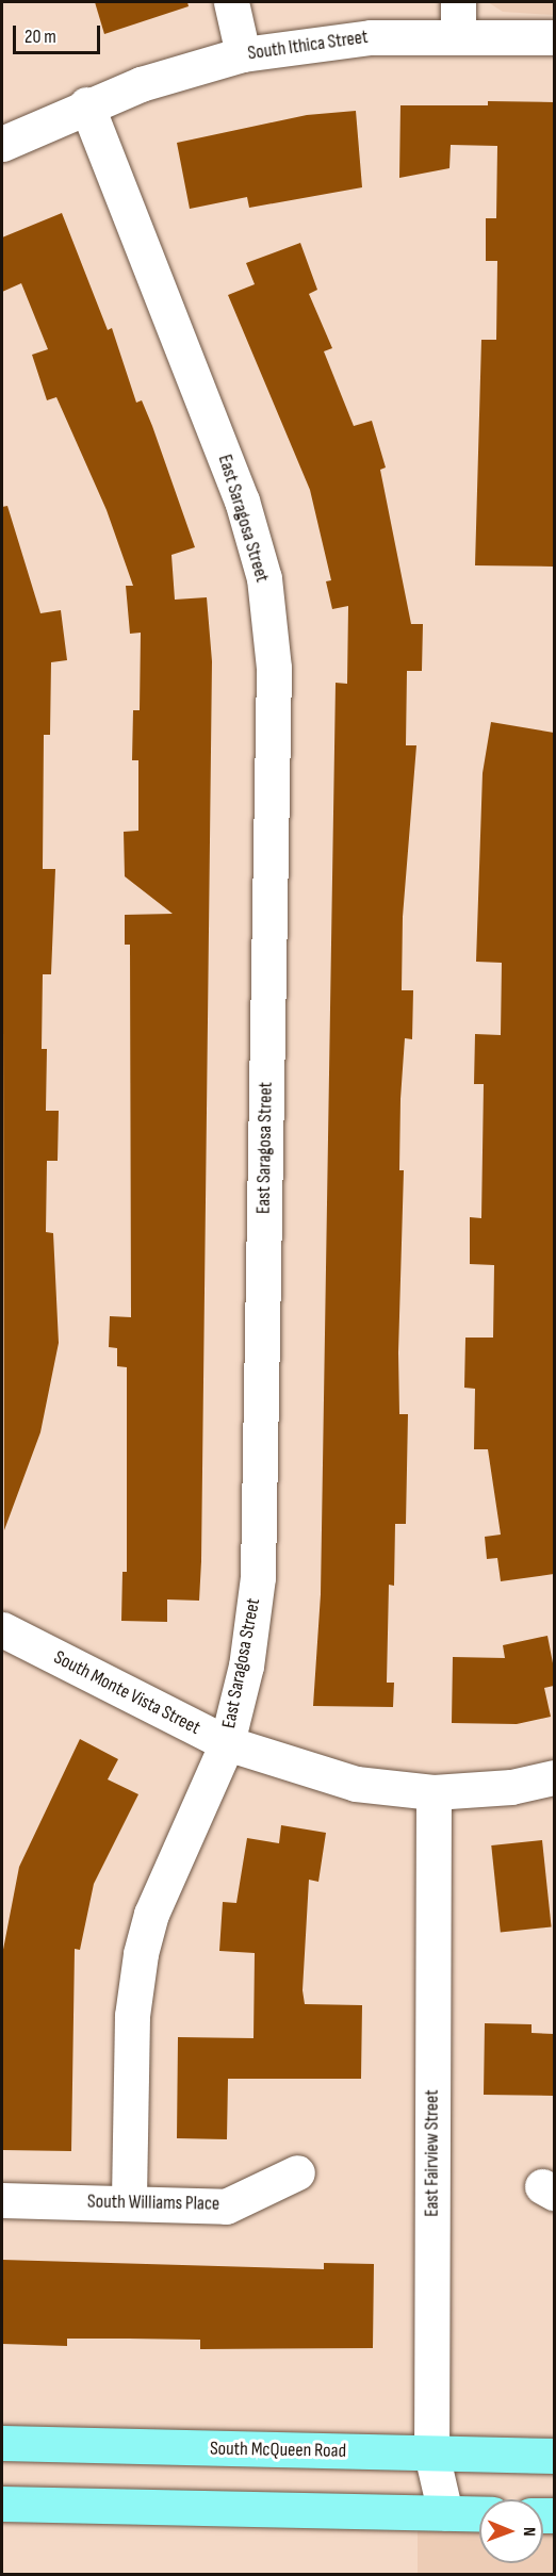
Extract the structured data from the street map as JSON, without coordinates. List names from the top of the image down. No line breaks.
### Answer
{"streets":{"main road":["South McQueen Road"],"street":["South Ithica Street","East Saragosa Street","South Monte Vista Street","East Fairview Street","South Williams Place"]},"crossings":[["South Ithica Street","East Saragosa Street"],["East Saragosa Street","South Monte Vista Street"],["East Saragosa Street","South Williams Place"],["South Monte Vista Street","East Fairview Street"],["East Fairview Street","South McQueen Road"]],"scale_bar":"20 m","north":"right"}
